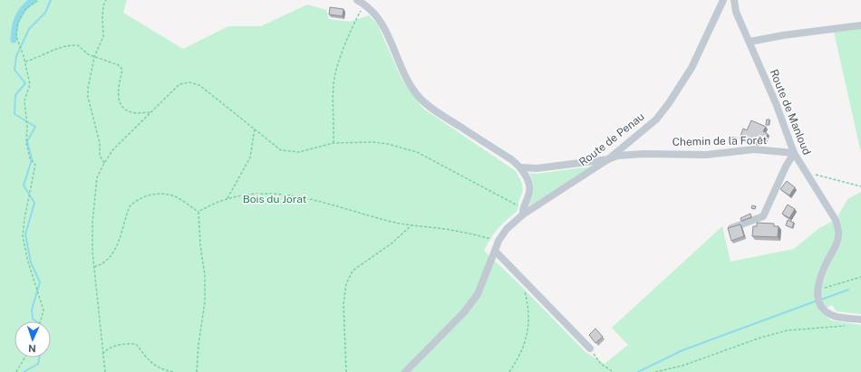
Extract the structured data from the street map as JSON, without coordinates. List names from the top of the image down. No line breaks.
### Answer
{"streets":{"street":["Route de Manloud","Route de Penau","Chemin de la Forêt"]},"crossings":[["Route de Manloud","Chemin de la Forêt"],["Route de Penau","Chemin de la Forêt"]],"parks":["Bois du Jorat"],"north":"bottom"}
